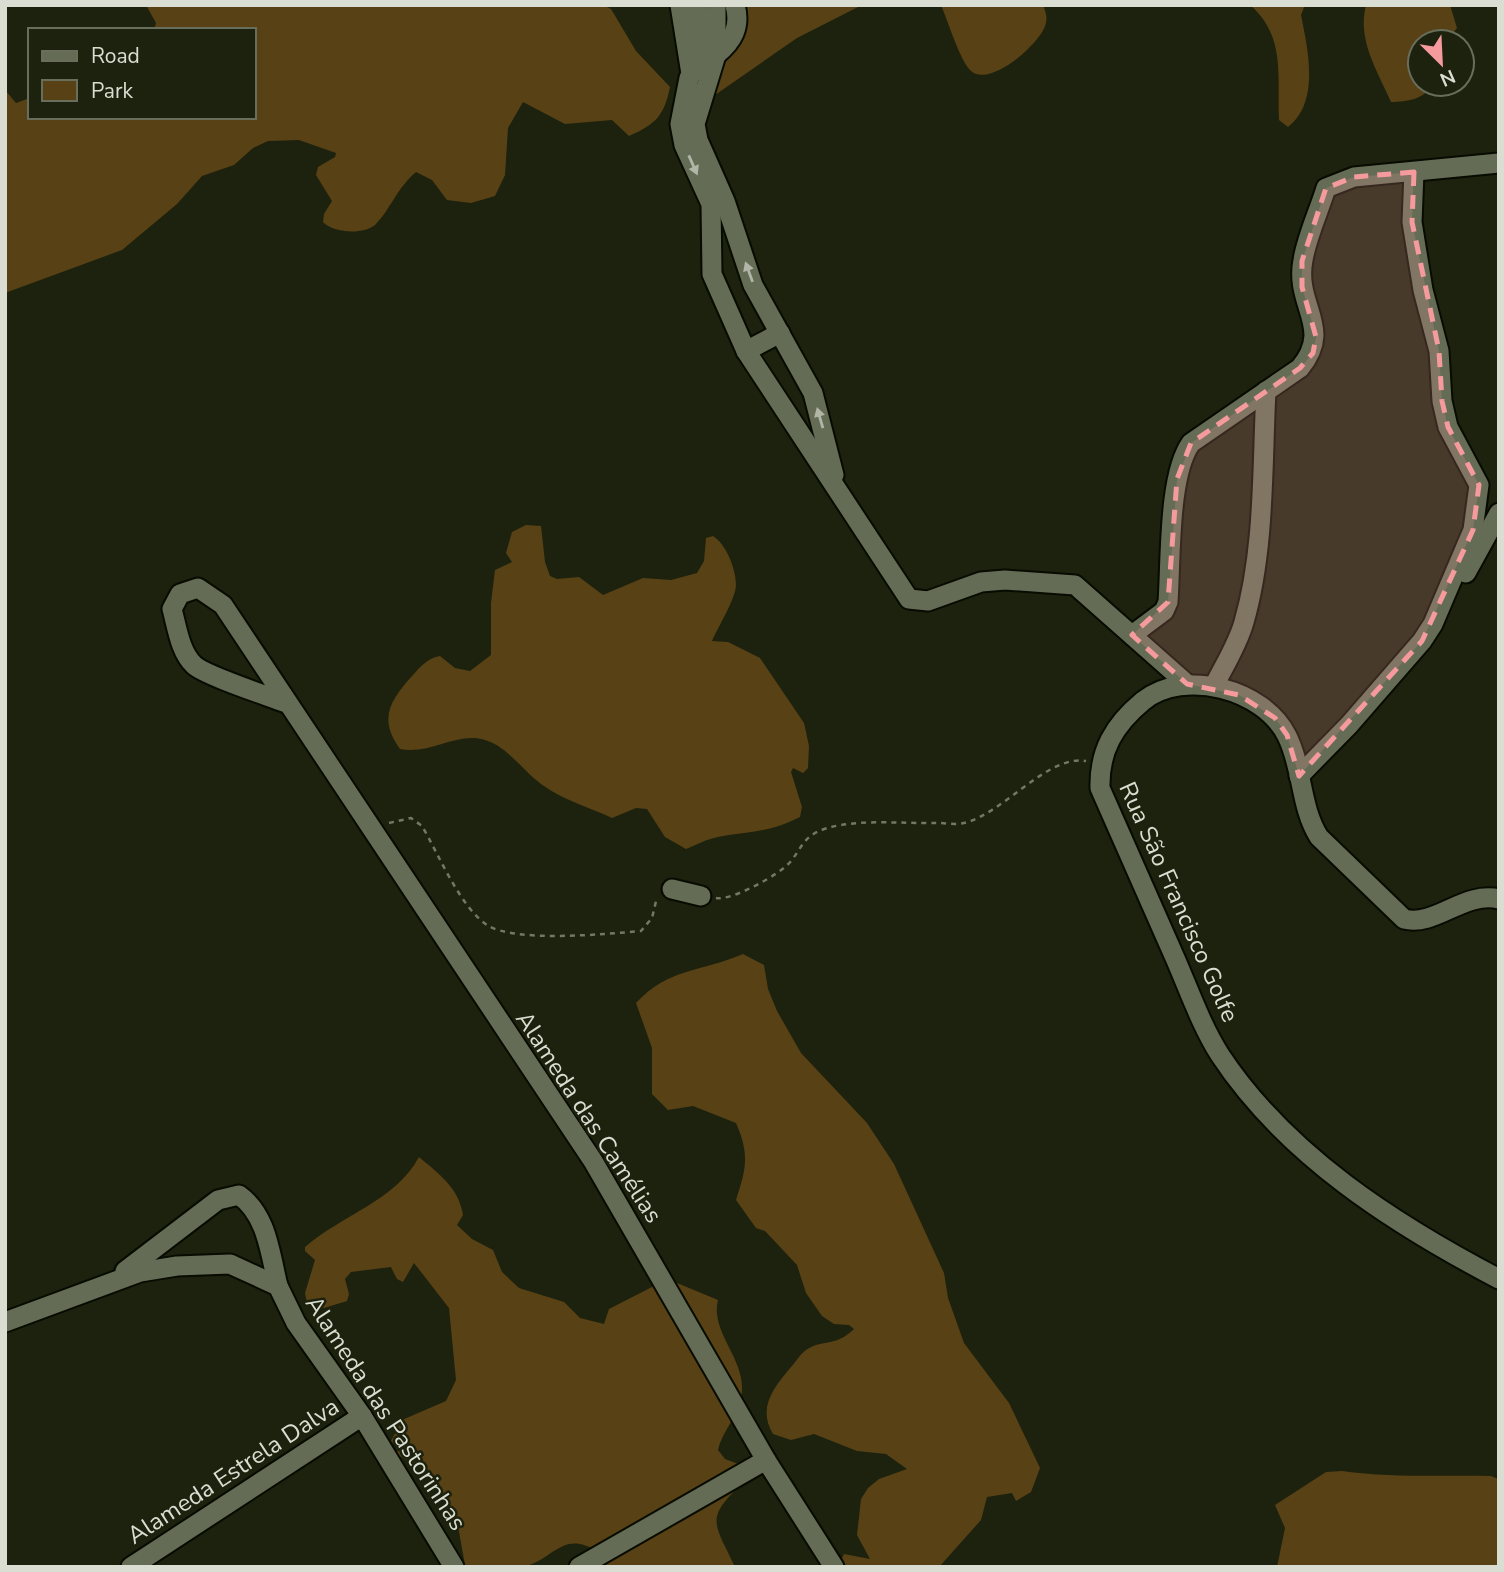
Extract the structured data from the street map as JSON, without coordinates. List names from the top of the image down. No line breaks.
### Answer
{"streets":{"street":["Rua São Francisco Golfe","Alameda das Camélias","Alameda das Pastorinhas","Alameda Estrela Dalva"]},"crossings":[["Alameda das Pastorinhas","Alameda Estrela Dalva"]],"legend":["Road","Park"],"north":"bottom right"}
